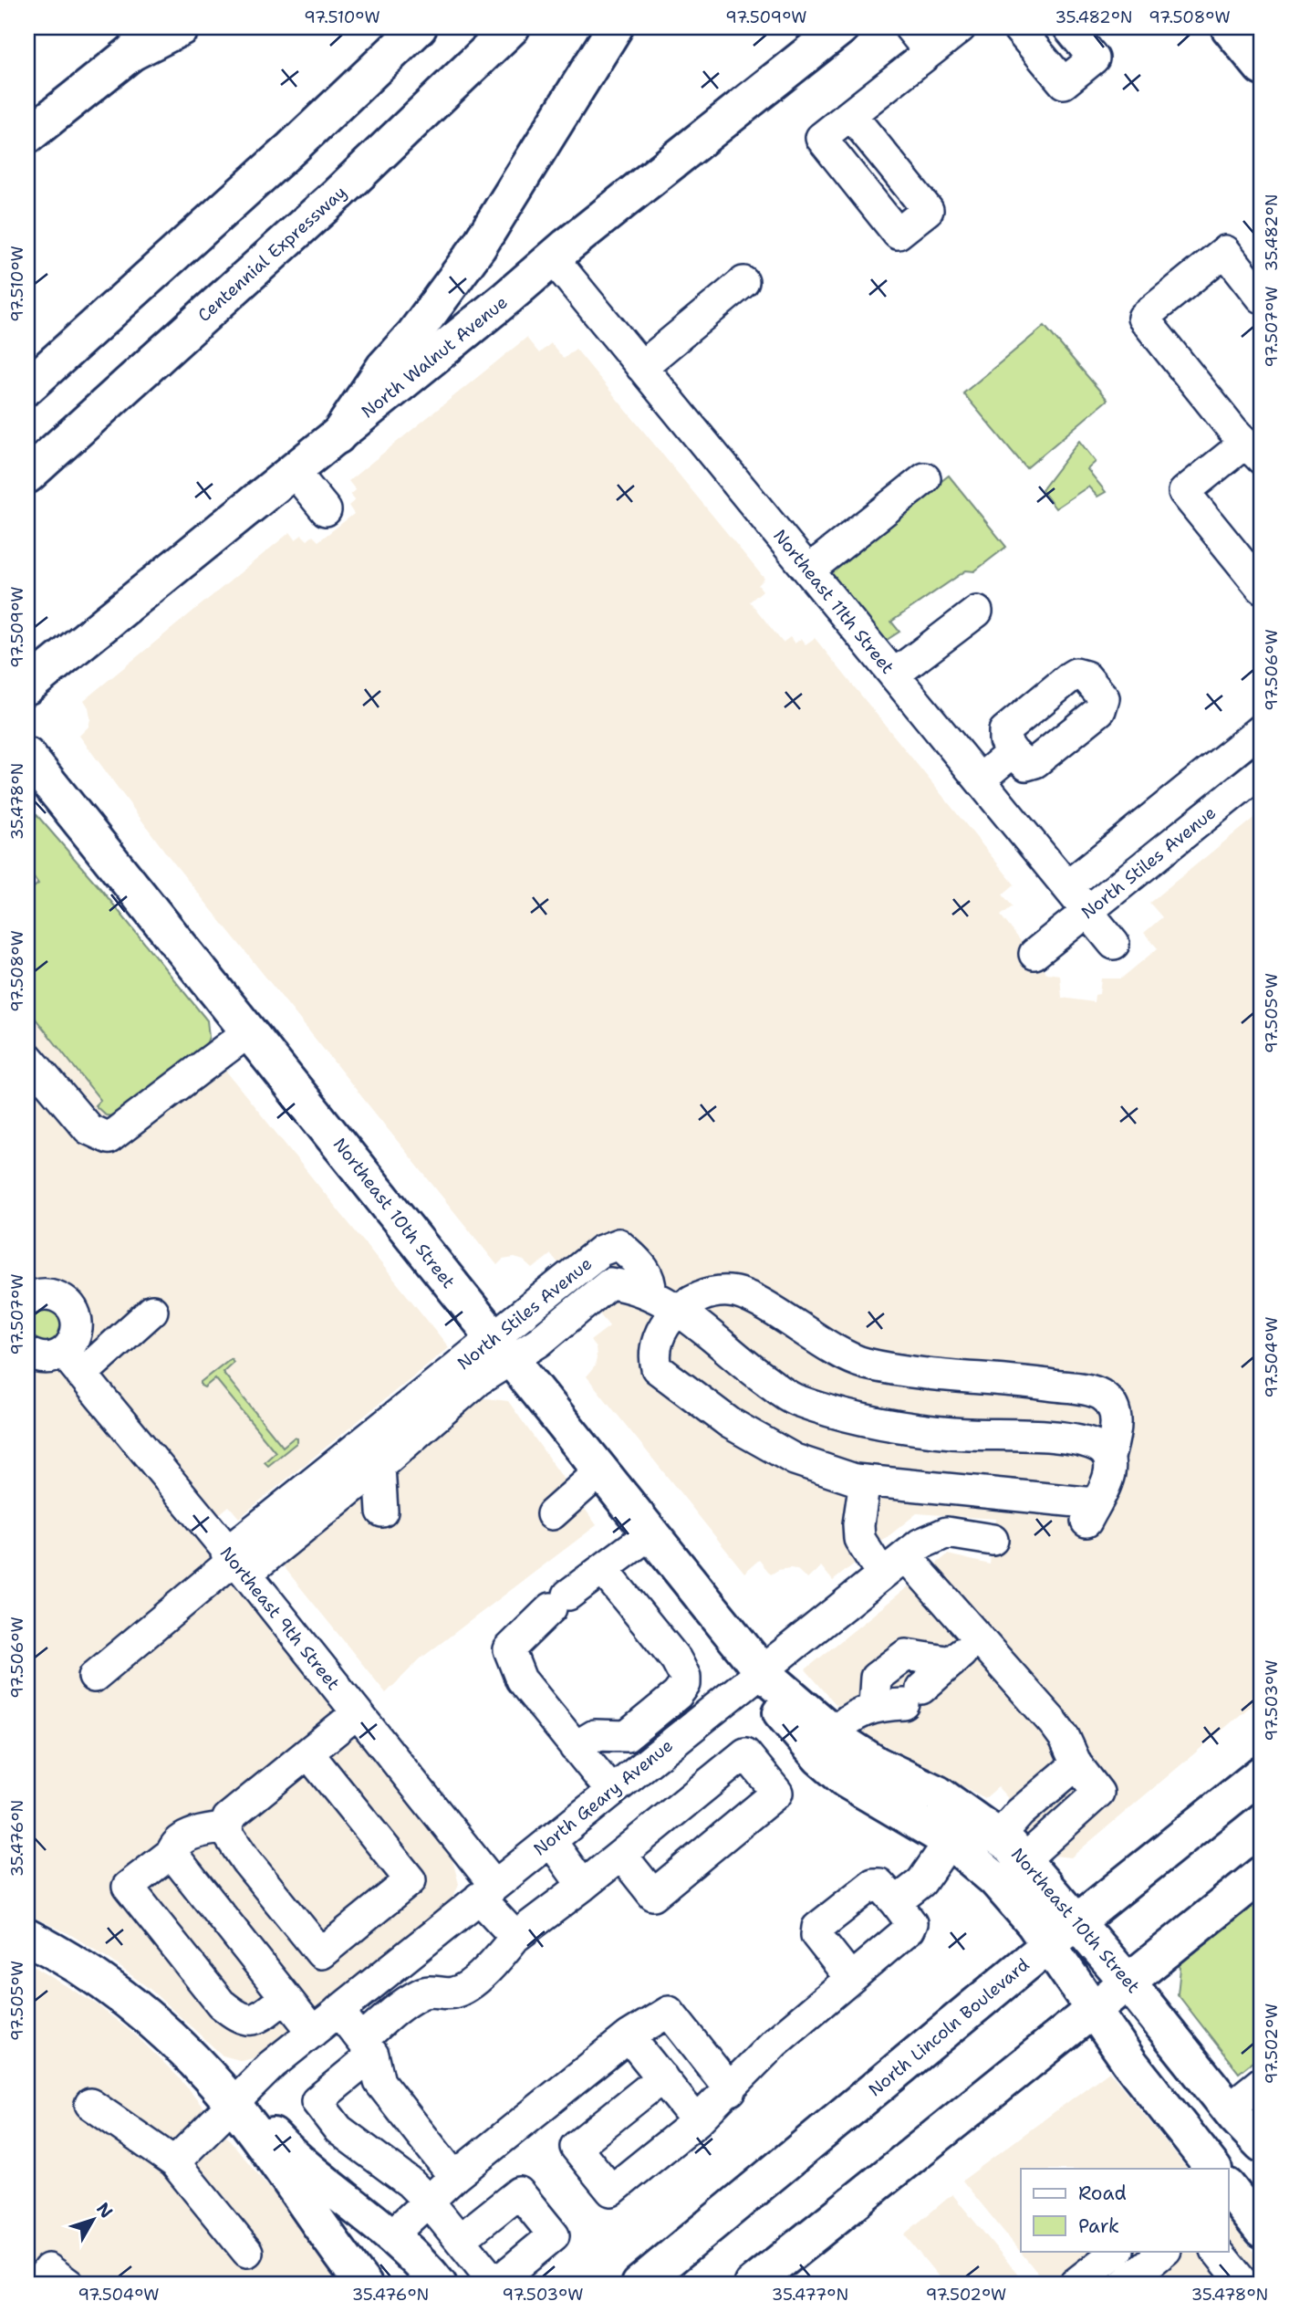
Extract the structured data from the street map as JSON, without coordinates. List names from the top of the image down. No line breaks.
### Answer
{"streets":{"main road":["Centennial Expressway","North Walnut Avenue","Northeast 10th Street","North Lincoln Boulevard"],"street":["Northeast 11th Street","North Stiles Avenue","Northeast 9th Street","North Geary Avenue"]},"crossings":[["North Walnut Avenue","Northeast 11th Street"],["Northeast 11th Street","North Stiles Avenue"],["North Stiles Avenue","Northeast 10th Street"],["North Stiles Avenue","Northeast 9th Street"],["Northeast 10th Street","North Geary Avenue"],["Northeast 10th Street","North Lincoln Boulevard"],["Northeast 9th Street","North Geary Avenue"]],"legend":["Road","Park"],"north":"top right","coordinates":["97.510°W","97.509°W","35.482°N","97.508°W","97.507°W","97.506°W","35.478°N","97.505°W","97.504°W","97.503°W","35.476°N","97.502°W","35.477°N"]}
